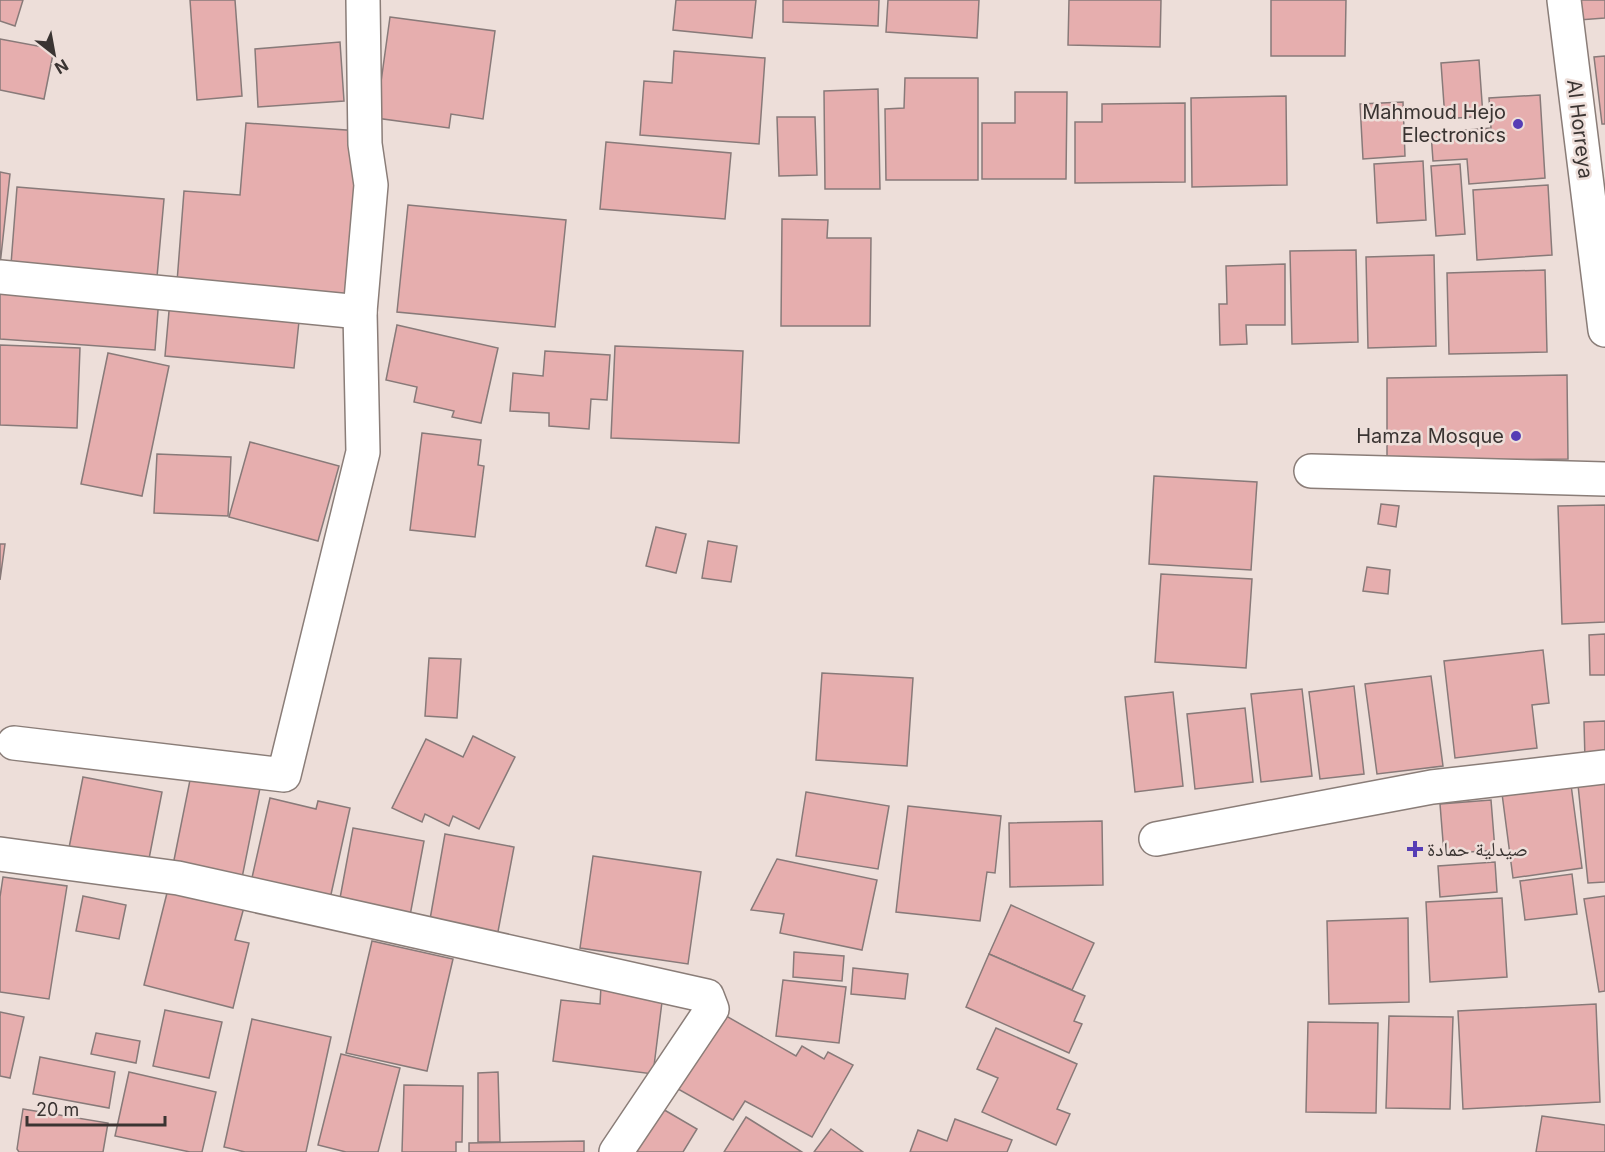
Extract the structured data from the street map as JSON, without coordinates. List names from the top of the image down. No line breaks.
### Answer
{"streets":{"street":["Al Horreya"]},"places":{"other":["Mahmoud Hejo Electronics","Hamza Mosque"],"health":["صيدلية حمادة"]},"scale_bar":"20 m","north":"bottom right"}
